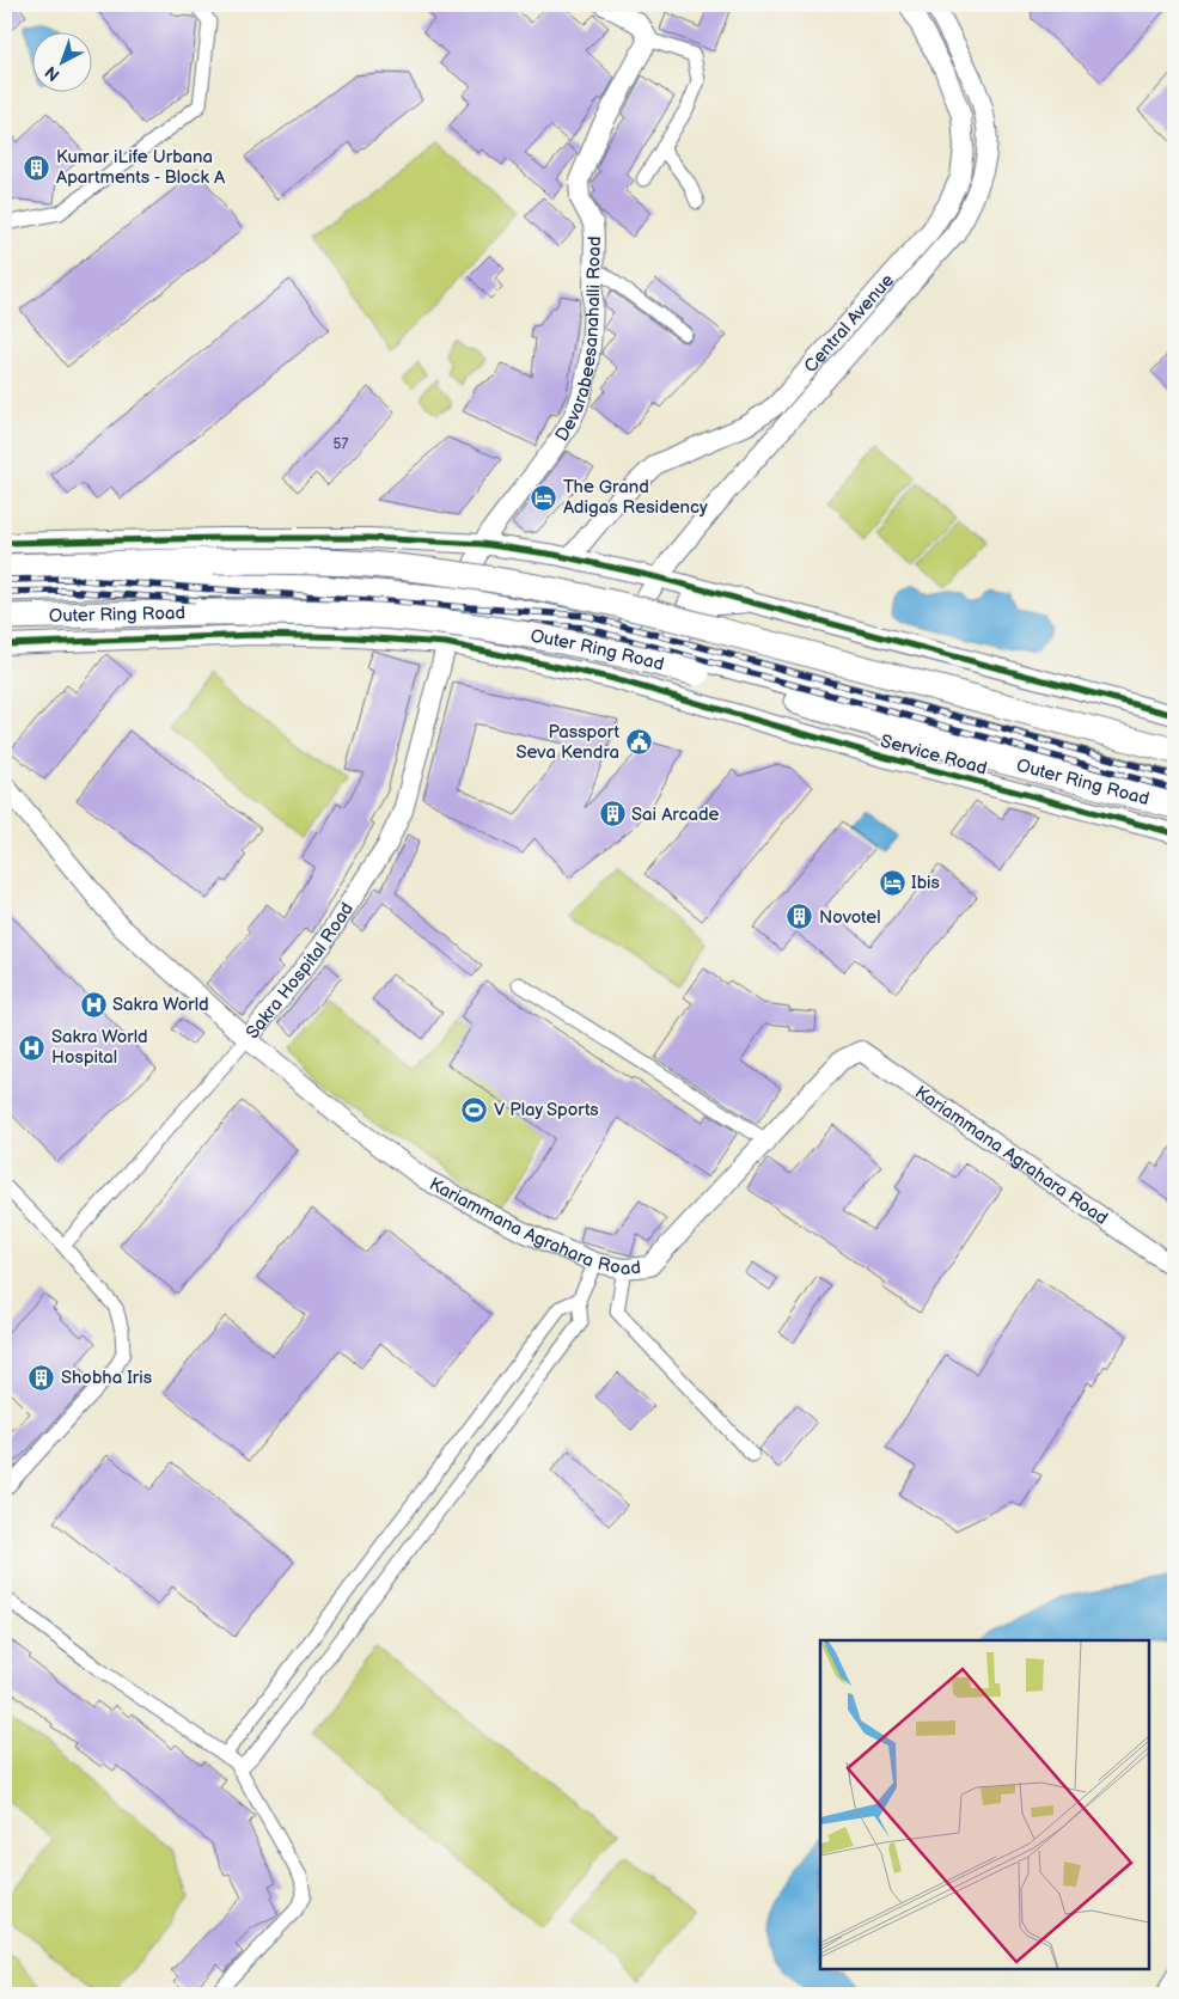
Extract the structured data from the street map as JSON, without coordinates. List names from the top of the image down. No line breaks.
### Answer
{"streets":{"highway":["Outer Ring Road"],"street":["Central Avenue","Devarabeesanahalli Road","Service Road","Sakra Hospital Road","Kariammana Agrahara Road"]},"crossings":[["Central Avenue","Service Road"],["Devarabeesanahalli Road","Sakra Hospital Road"],["Service Road","Sakra Hospital Road"],["Sakra Hospital Road","Kariammana Agrahara Road"]],"places":{"building":["Kumar iLife Urbana Apartments - Block A","Sai Arcade","Novotel","Shobha Iris"],"hotel":["The Grand Adigas Residency","Ibis"],"public building":["Passport Seva Kendra"],"hospital":["Sakra World","Sakra World Hospital"],"sports":["V Play Sports"]},"house_numbers":["57"],"north":"bottom left"}
